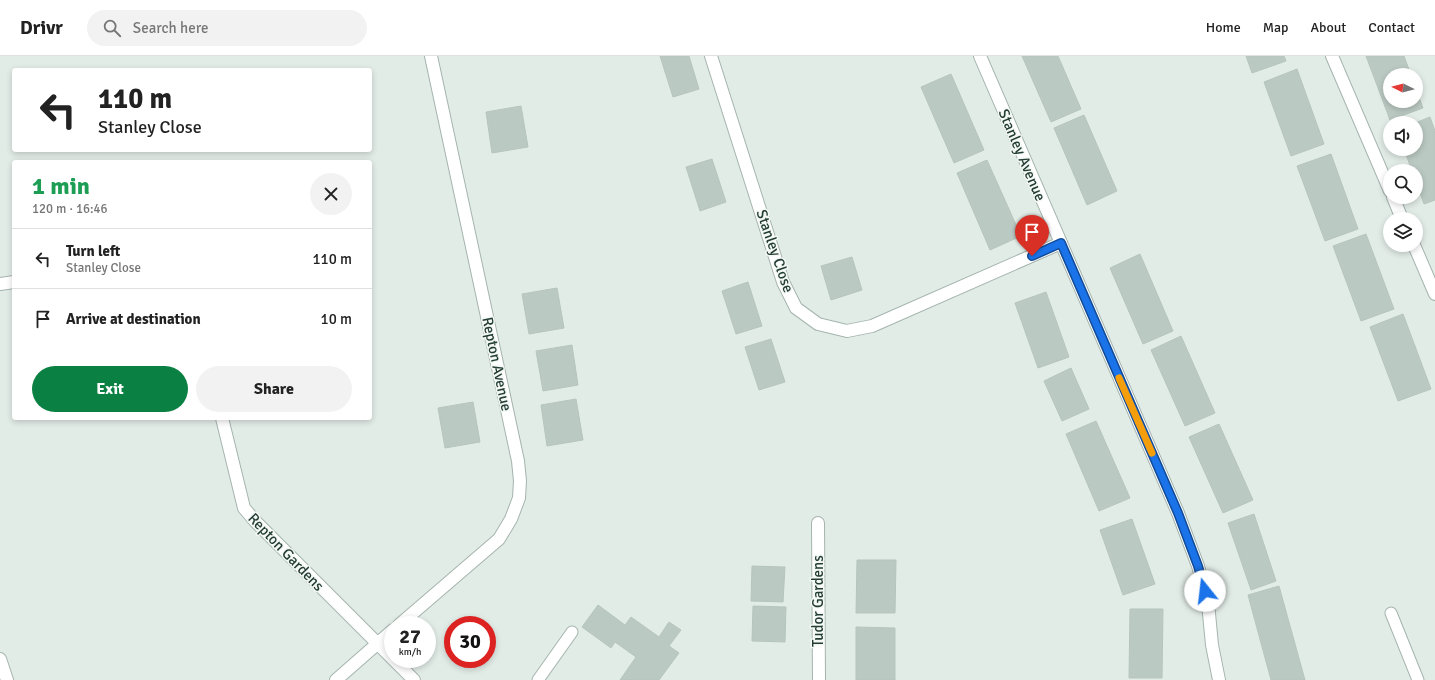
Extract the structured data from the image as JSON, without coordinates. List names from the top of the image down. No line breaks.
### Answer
{"streets":{"street":["Stanley Avenue","Stanley Close","Repton Avenue","Repton Gardens","Tudor Gardens"]},"crossings":[["Stanley Avenue","Stanley Close"]],"north":"left","page":{"header":"Drivr","search":"Search here","nav":["Home","Map","About","Contact"],"turn":["110 m","Stanley Close"],"heading":["1 min","120 m · 16:46"],"list":[{"name":"Turn left","note":"Stanley Close","value":"110 m"},{"name":"Arrive at destination","value":"10 m"}],"buttons":["Exit","Share"],"speed":"27 km/h","limit":"30"}}
